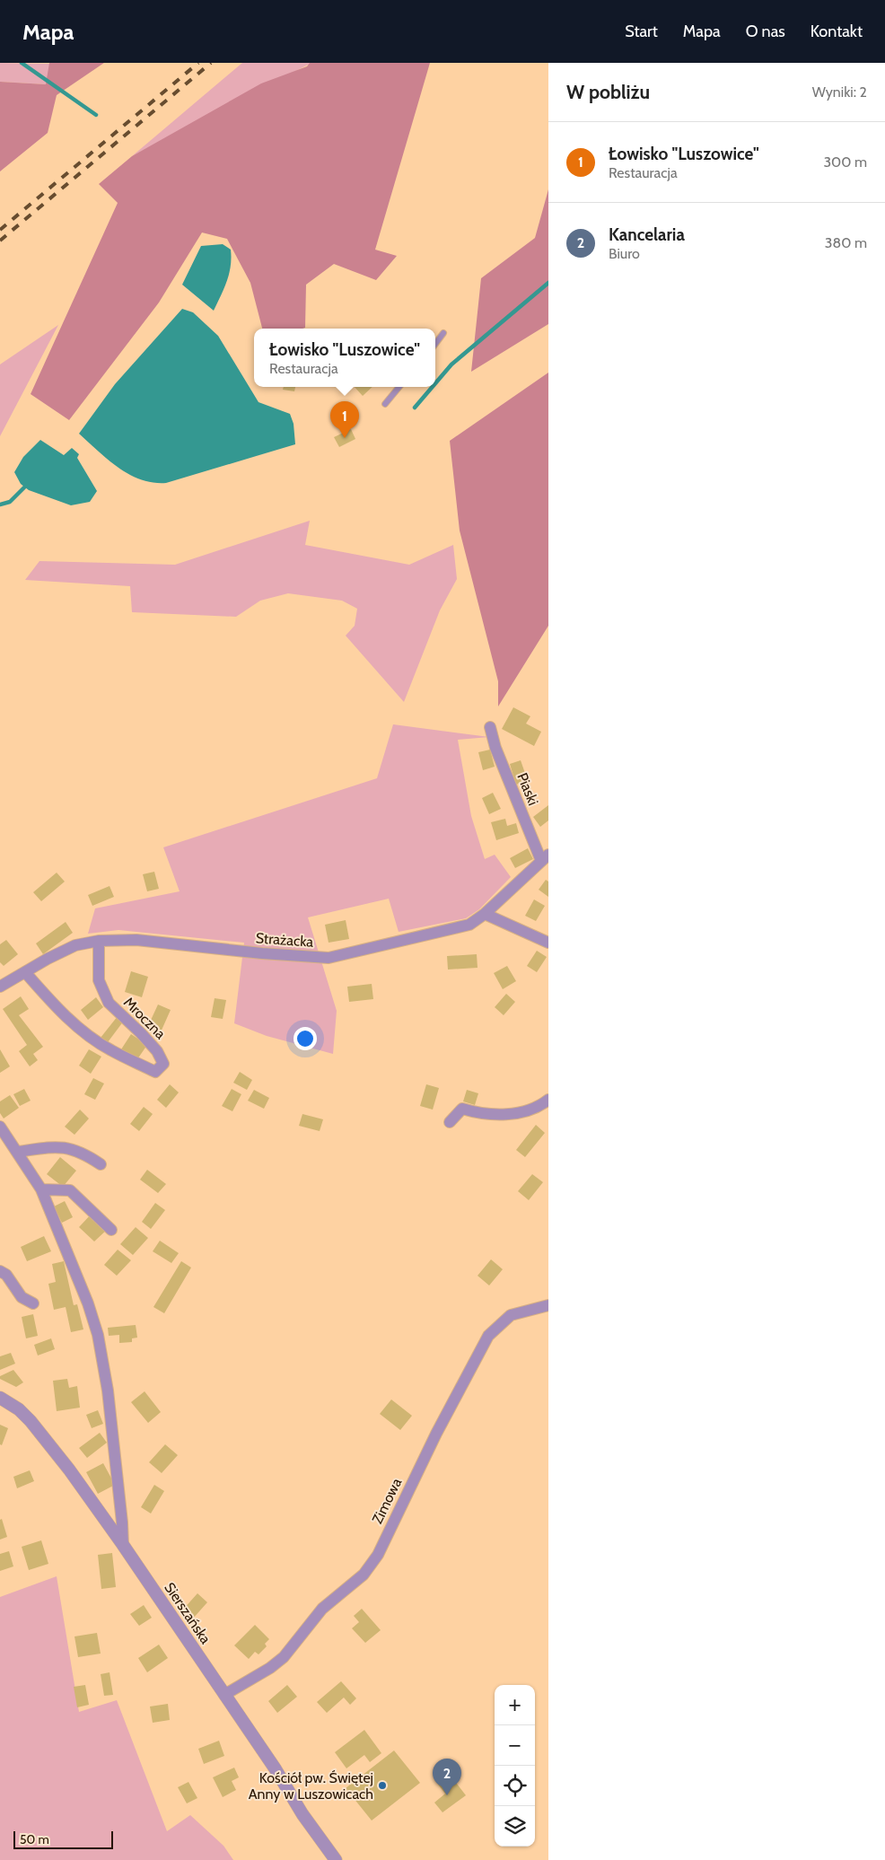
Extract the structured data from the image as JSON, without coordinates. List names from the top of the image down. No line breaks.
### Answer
{"streets":{"street":["Piaski","Strażacka","Mroczna","Zimowa","Sierszańska"]},"crossings":[["Piaski","Strażacka"],["Strażacka","Mroczna"],["Zimowa","Sierszańska"]],"places":["Kościół pw. Świętej Anny w Luszowicach"],"scale_bar":"50 m","page":{"header":"Mapa","nav":["Start","Mapa","O nas","Kontakt"],"heading":["W pobliżu","Wyniki: 2"],"list":[{"mark":"1","name":"Łowisko \"Luszowice\"","note":"Restauracja","value":"300 m"},{"mark":"2","name":"Kancelaria","note":"Biuro","value":"380 m"}],"popup":["Łowisko \"Luszowice\"","Restauracja"],"pins":["1","2"],"map_buttons":["+","−"],"scale":"50 m"}}
